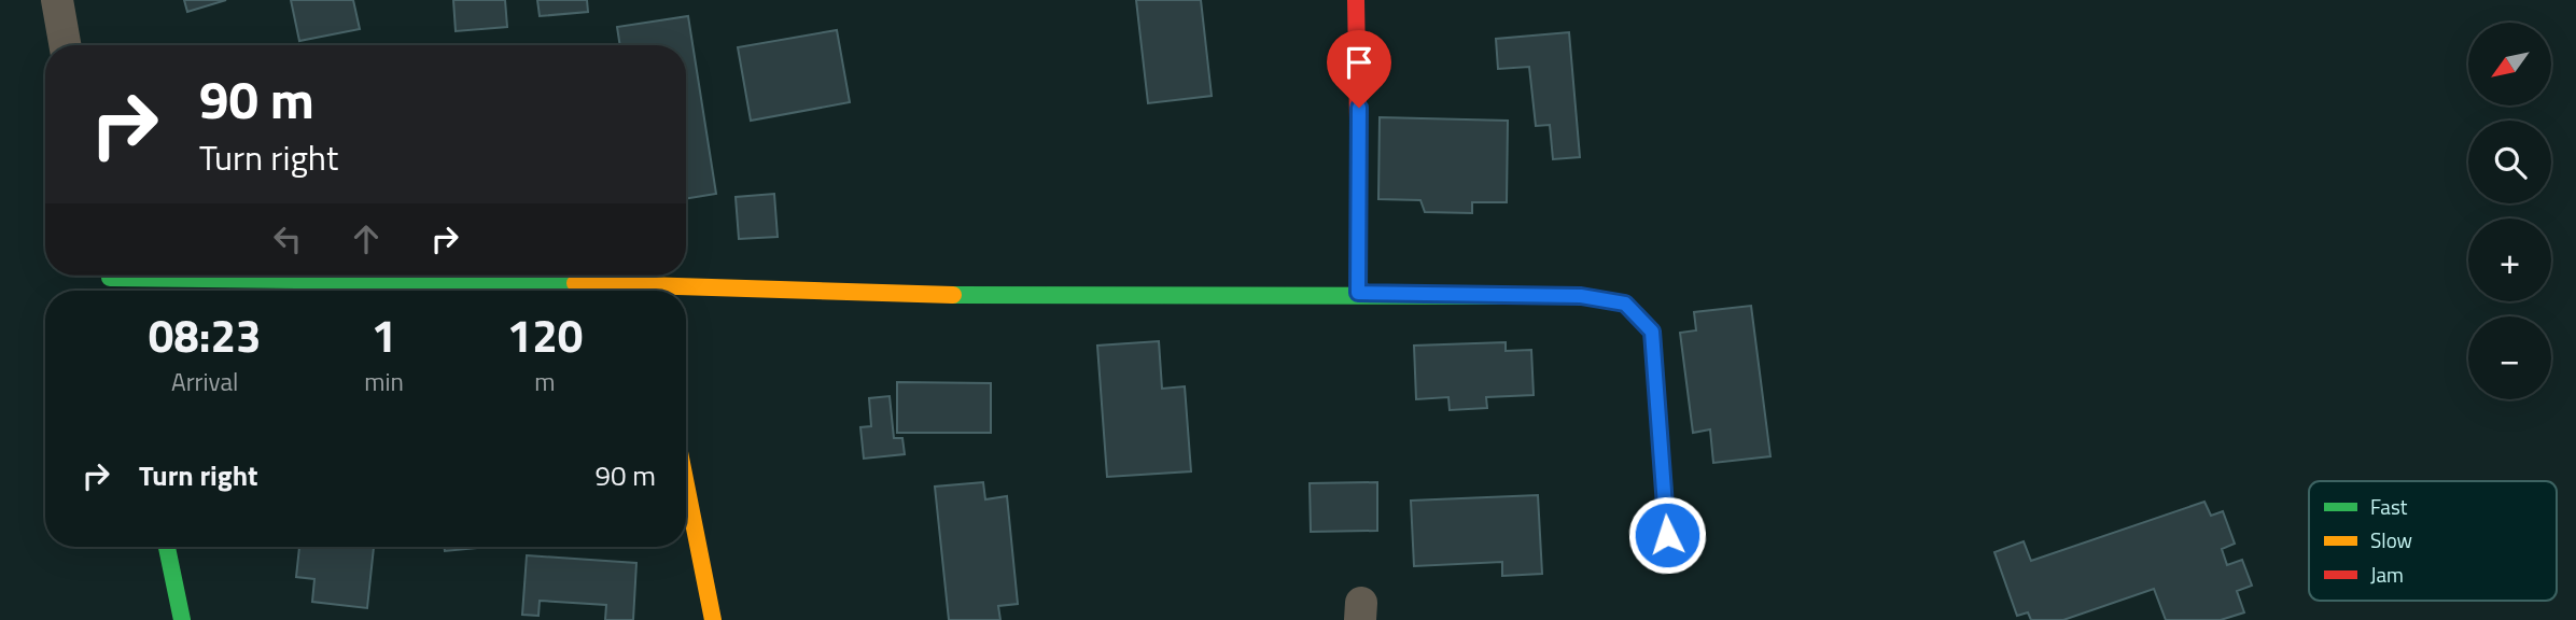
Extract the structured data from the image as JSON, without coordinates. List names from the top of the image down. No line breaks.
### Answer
{"legend":["Fast","Slow","Jam"],"north":"bottom left","page":{"map_buttons":["+","−"],"turn":["90 m","Turn right"],"eta":["08:23","Arrival","1","min","120","m"],"list":[{"name":"Turn right","value":"90 m"}]}}
